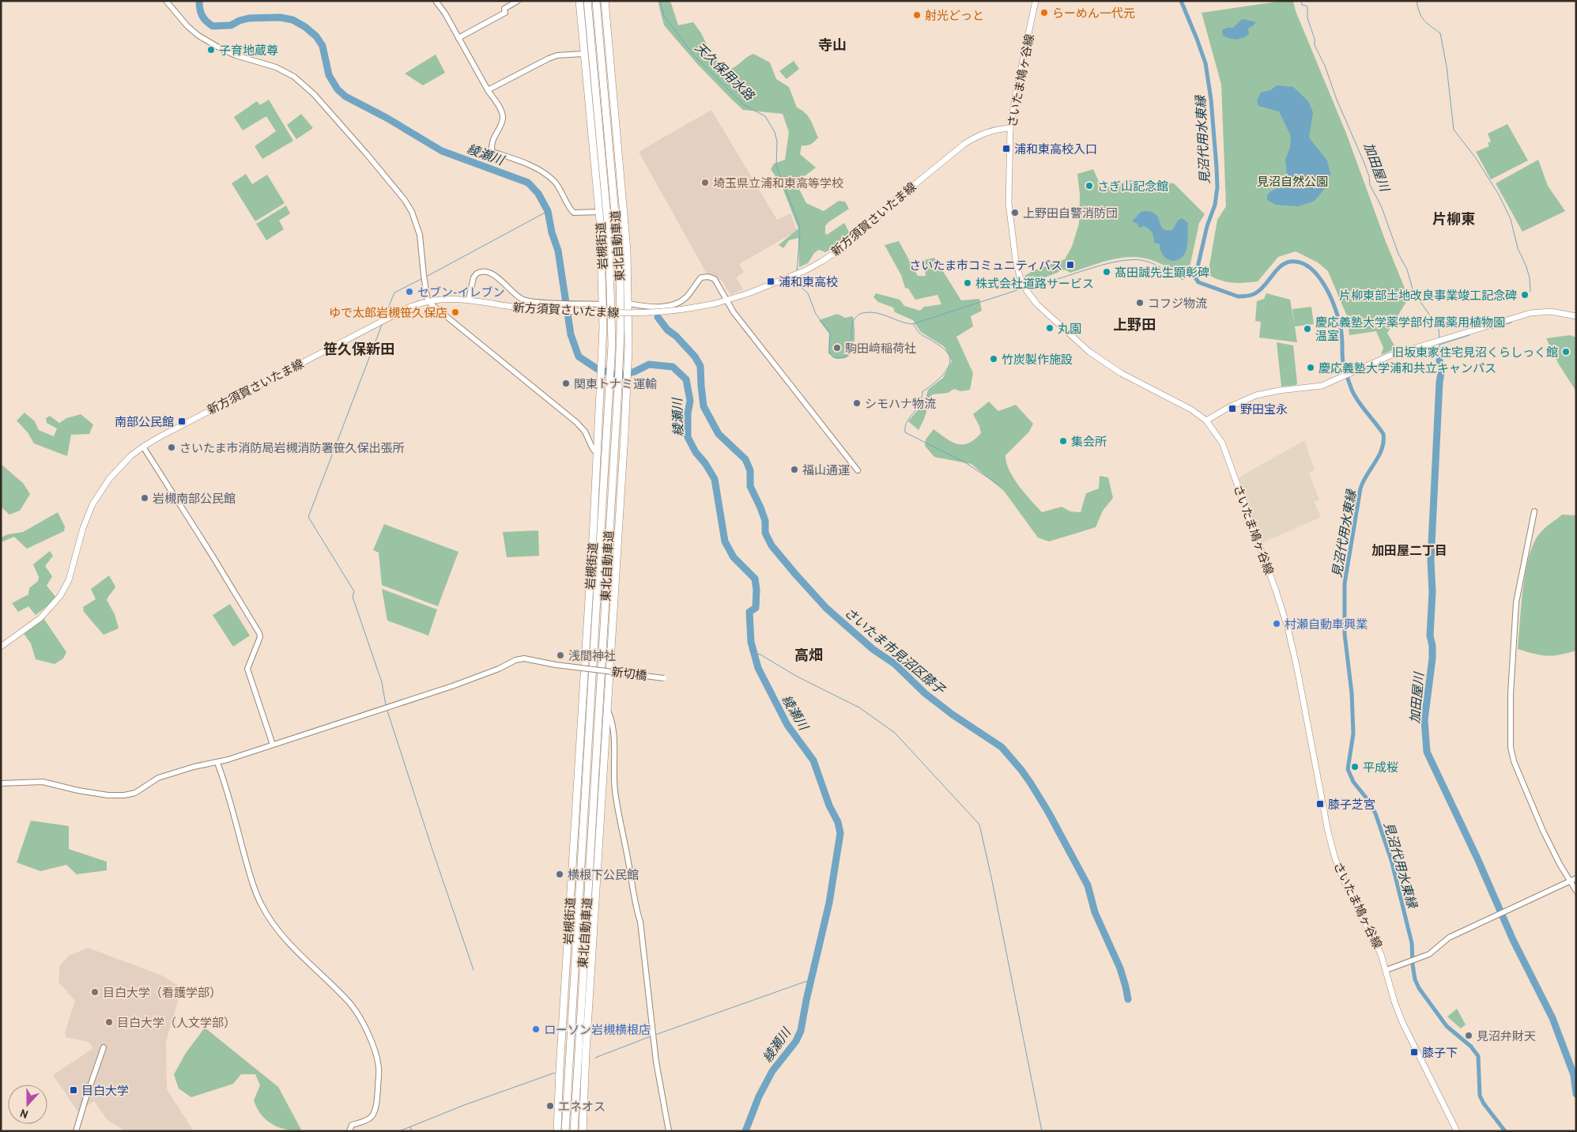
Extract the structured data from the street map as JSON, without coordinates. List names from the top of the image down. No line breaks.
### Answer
{"streets":{"highway":["岩槻街道","東北自動車道"],"main road":["さいたま鳩ヶ谷線","新方須賀さいたま線"],"street":["新切橋"]},"crossings":[["さいたま鳩ヶ谷線","新方須賀さいたま線"]],"districts":["寺山","片柳東","上野田","笹久保新田","加田屋二丁目","高畑"],"water":["天久保用水路","見沼代用水東縁","綾瀬川","加田屋川","さいたま市見沼区膝子"],"parks":["見沼自然公園"],"places":{"other":["らーめん一代元","射光どっと","子育地蔵尊","埼玉県立浦和東高等学校","さぎ山記念館","上野田自警消防団","髙田誠先生顕彰碑","株式会社道路サービス","セブン-イレブン","片柳東部土地改良事業竣工記念碑","コフジ物流","ゆで太郎岩槻笹久保店","丸園","慶応義塾大学薬学部付属薬用植物園 温室","駒田﨑稲荷社","旧坂東家住宅見沼くらしっく館","竹炭製作施設","慶応義塾大学浦和共立キャンパス","関東トナミ運輸","シモハナ物流","集会所","さいたま市消防局岩槻消防署笹久保出張所","福山通運","岩槻南部公民館","村瀬自動車興業","浅間神社","平成桜","横根下公民館","目白大学（看護学部）","目白大学（人文学部）","ローソン岩槻横根店","見沼弁財天","エネオス"],"transit":["浦和東高校入口","さいたま市コミュニティバス","浦和東高校","野田宝永","南部公民館","膝子芝宮","膝子下","目白大学"]},"north":"bottom"}
